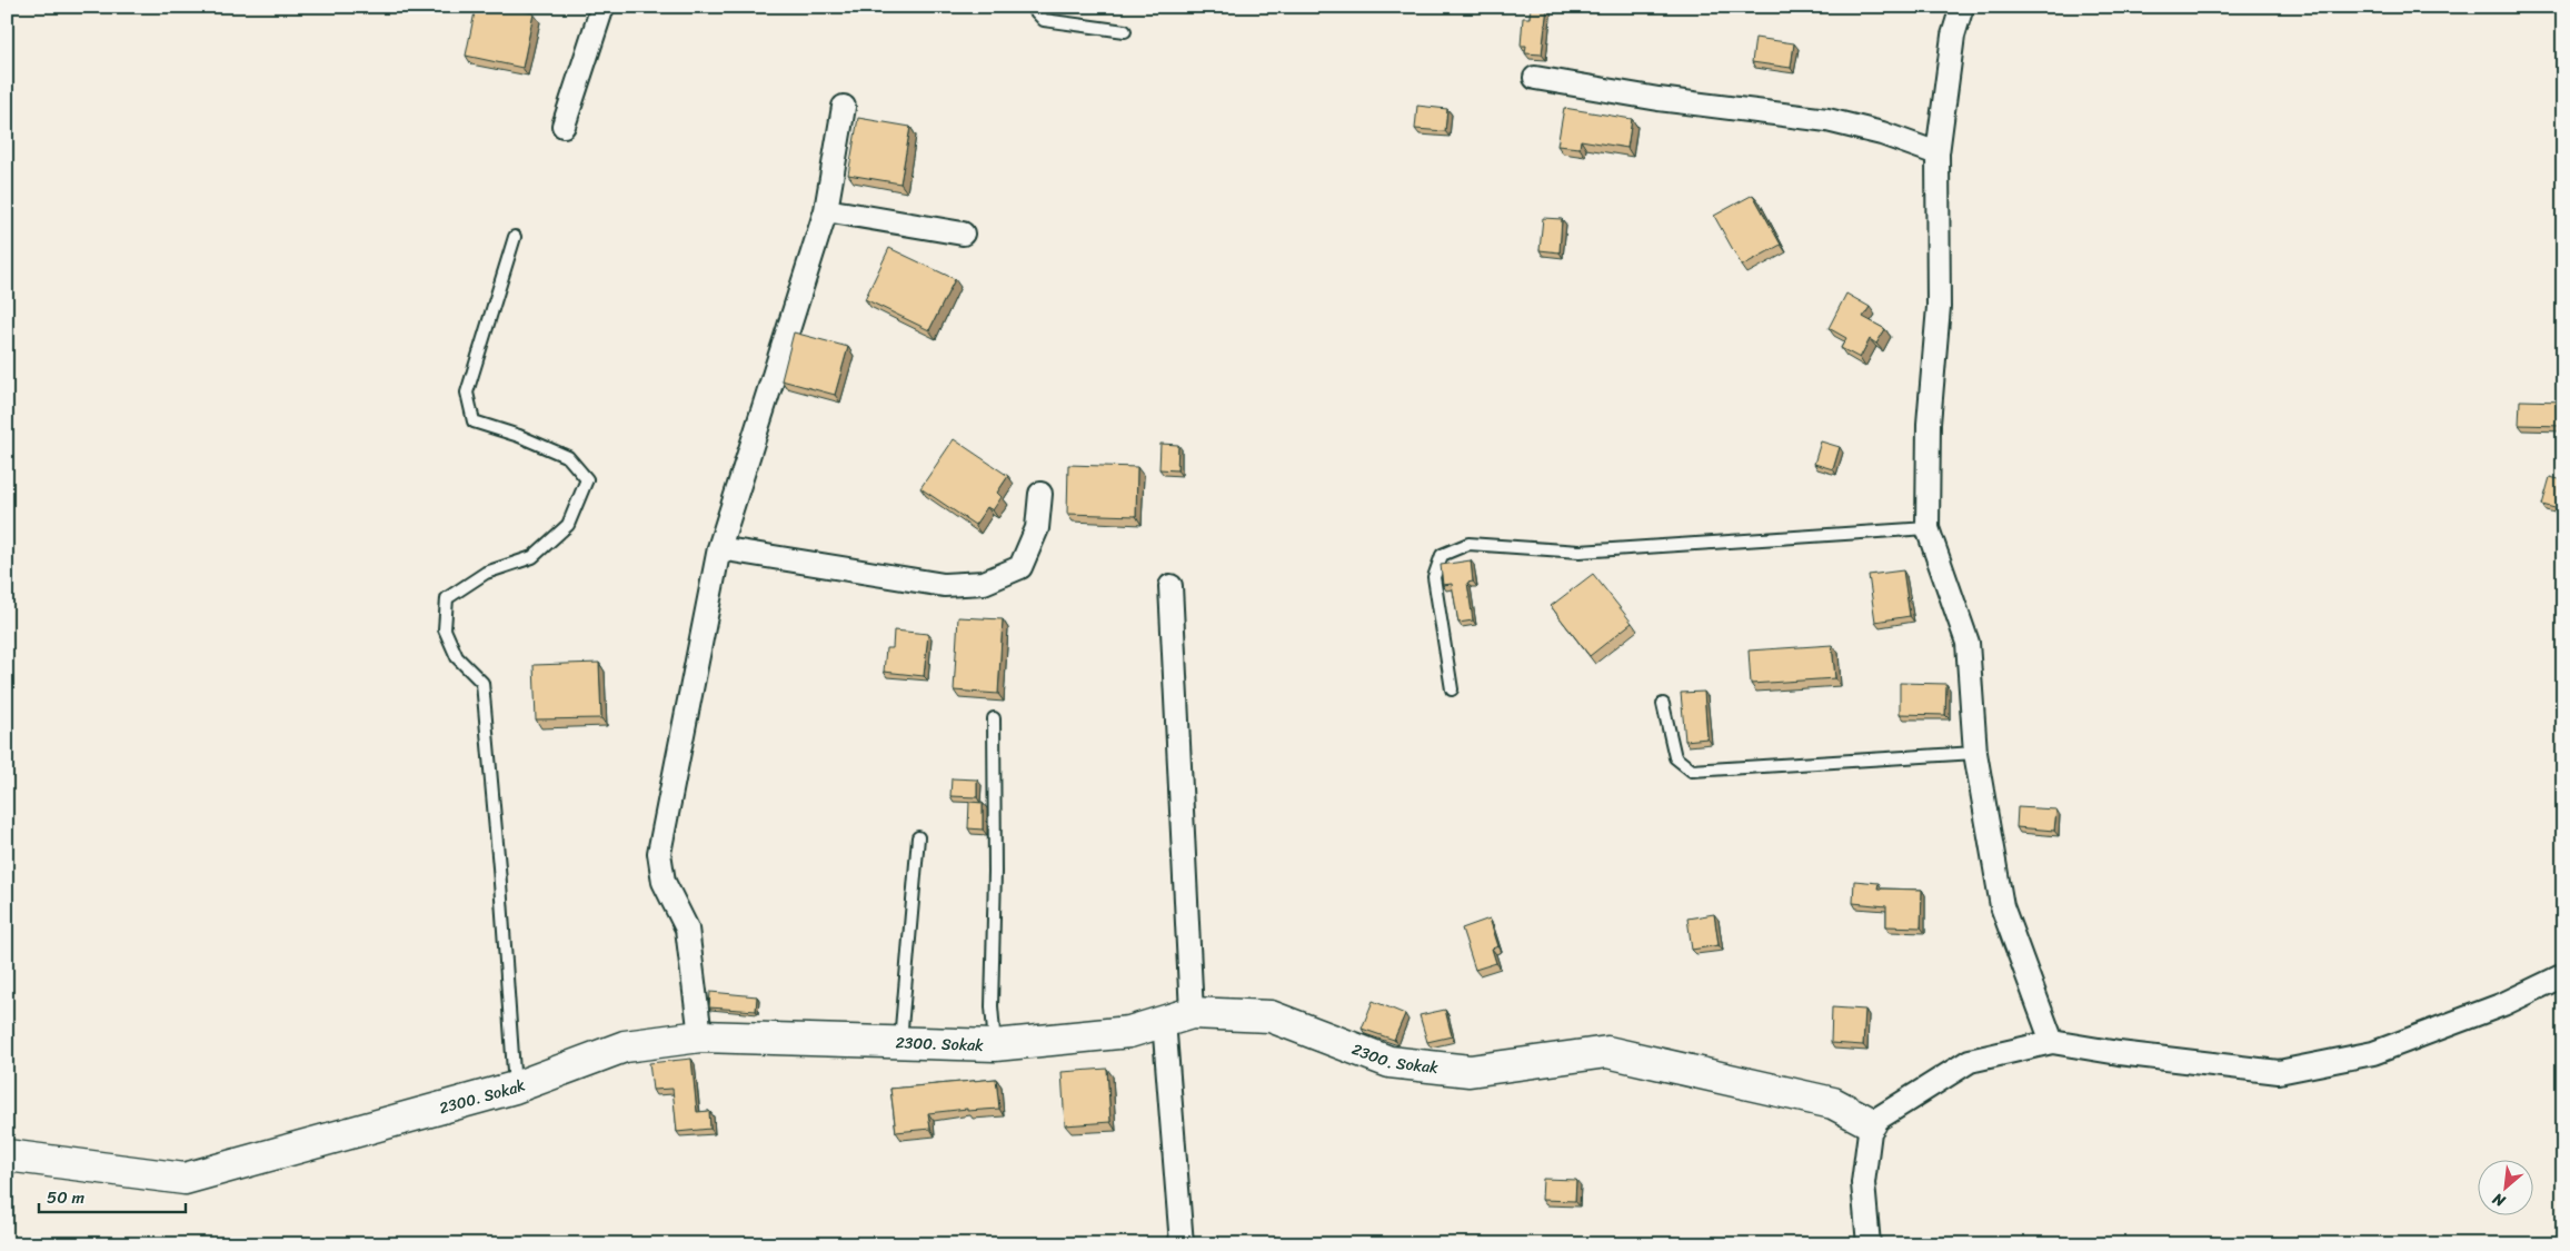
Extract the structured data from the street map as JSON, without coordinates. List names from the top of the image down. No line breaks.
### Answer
{"streets":{"street":["2300. Sokak"]},"scale_bar":"50 m","north":"bottom left"}
